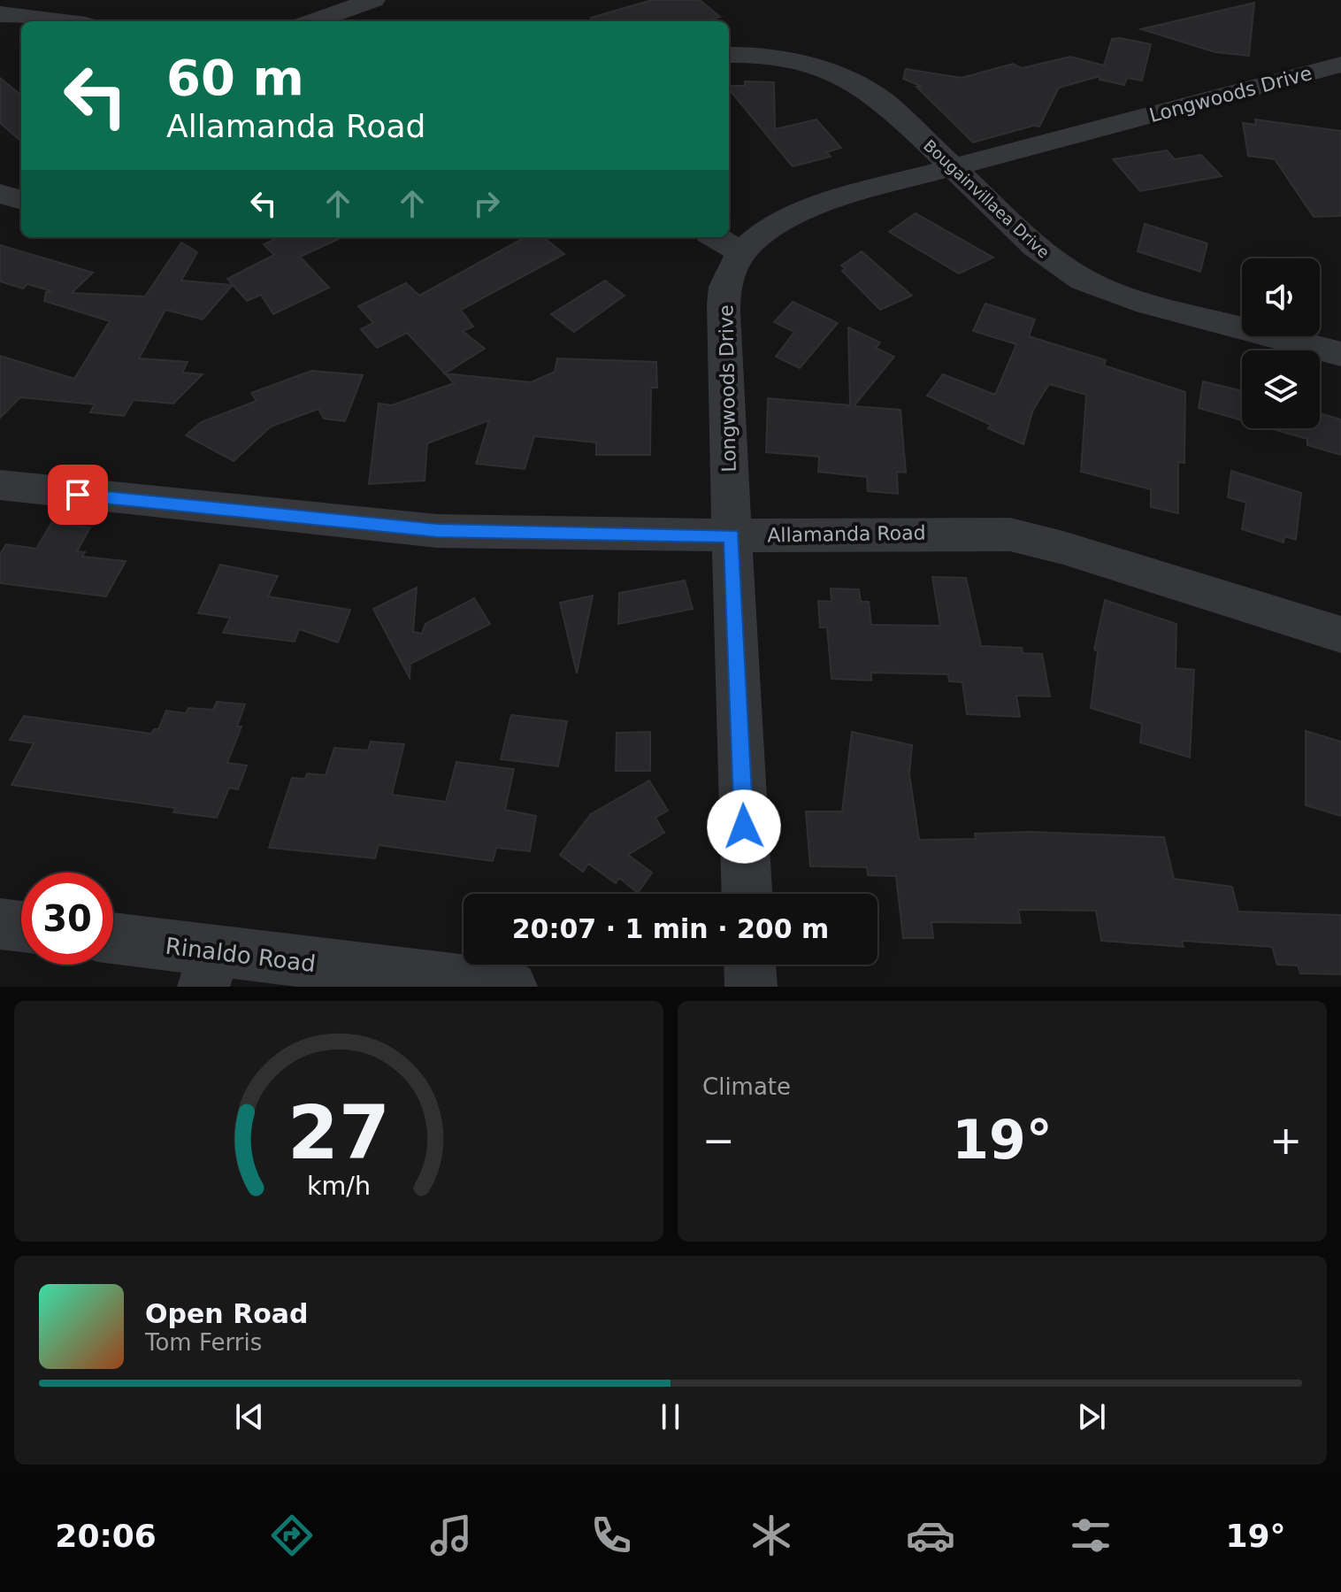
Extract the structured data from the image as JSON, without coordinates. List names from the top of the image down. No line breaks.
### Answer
{"streets":{"street":["Longwoods Drive","Bougainvillaea Drive","Allamanda Road","Rinaldo Road"]},"crossings":[["Longwoods Drive","Bougainvillaea Drive"],["Longwoods Drive","Allamanda Road"]],"page":{"turn":["60 m","Allamanda Road"],"limit":"30","trip":"20:07 · 1 min · 200 m","tile":"Climate","heat":["−","19°","+"],"song":["Open Road","Tom Ferris"],"tabs":["20:06","19°"],"gauge":["27","km/h"]}}
